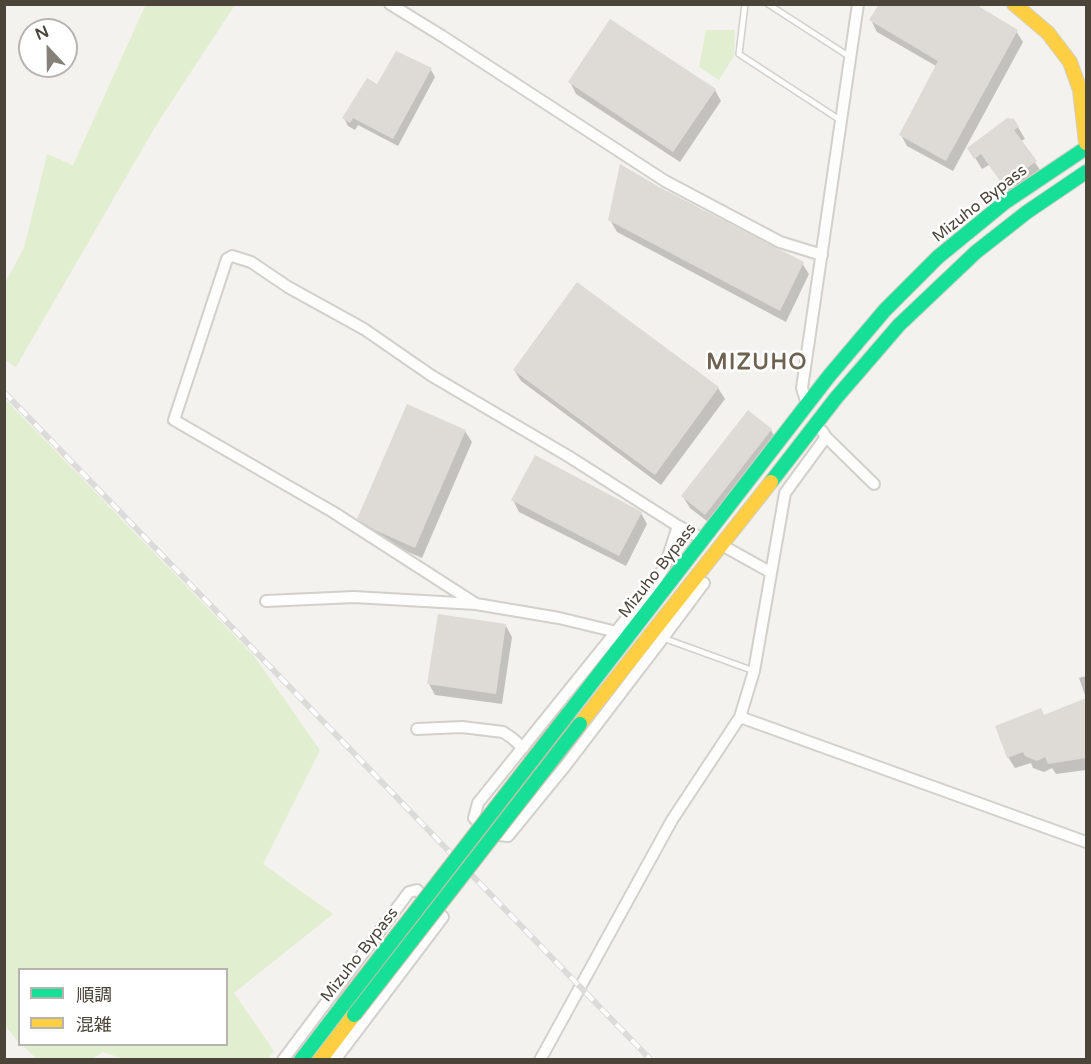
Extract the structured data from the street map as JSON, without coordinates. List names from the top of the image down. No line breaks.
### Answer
{"streets":{"main road":["Mizuho Bypass"]},"districts":["MIZUHO"],"legend":["順調","混雑"],"north":"top"}
